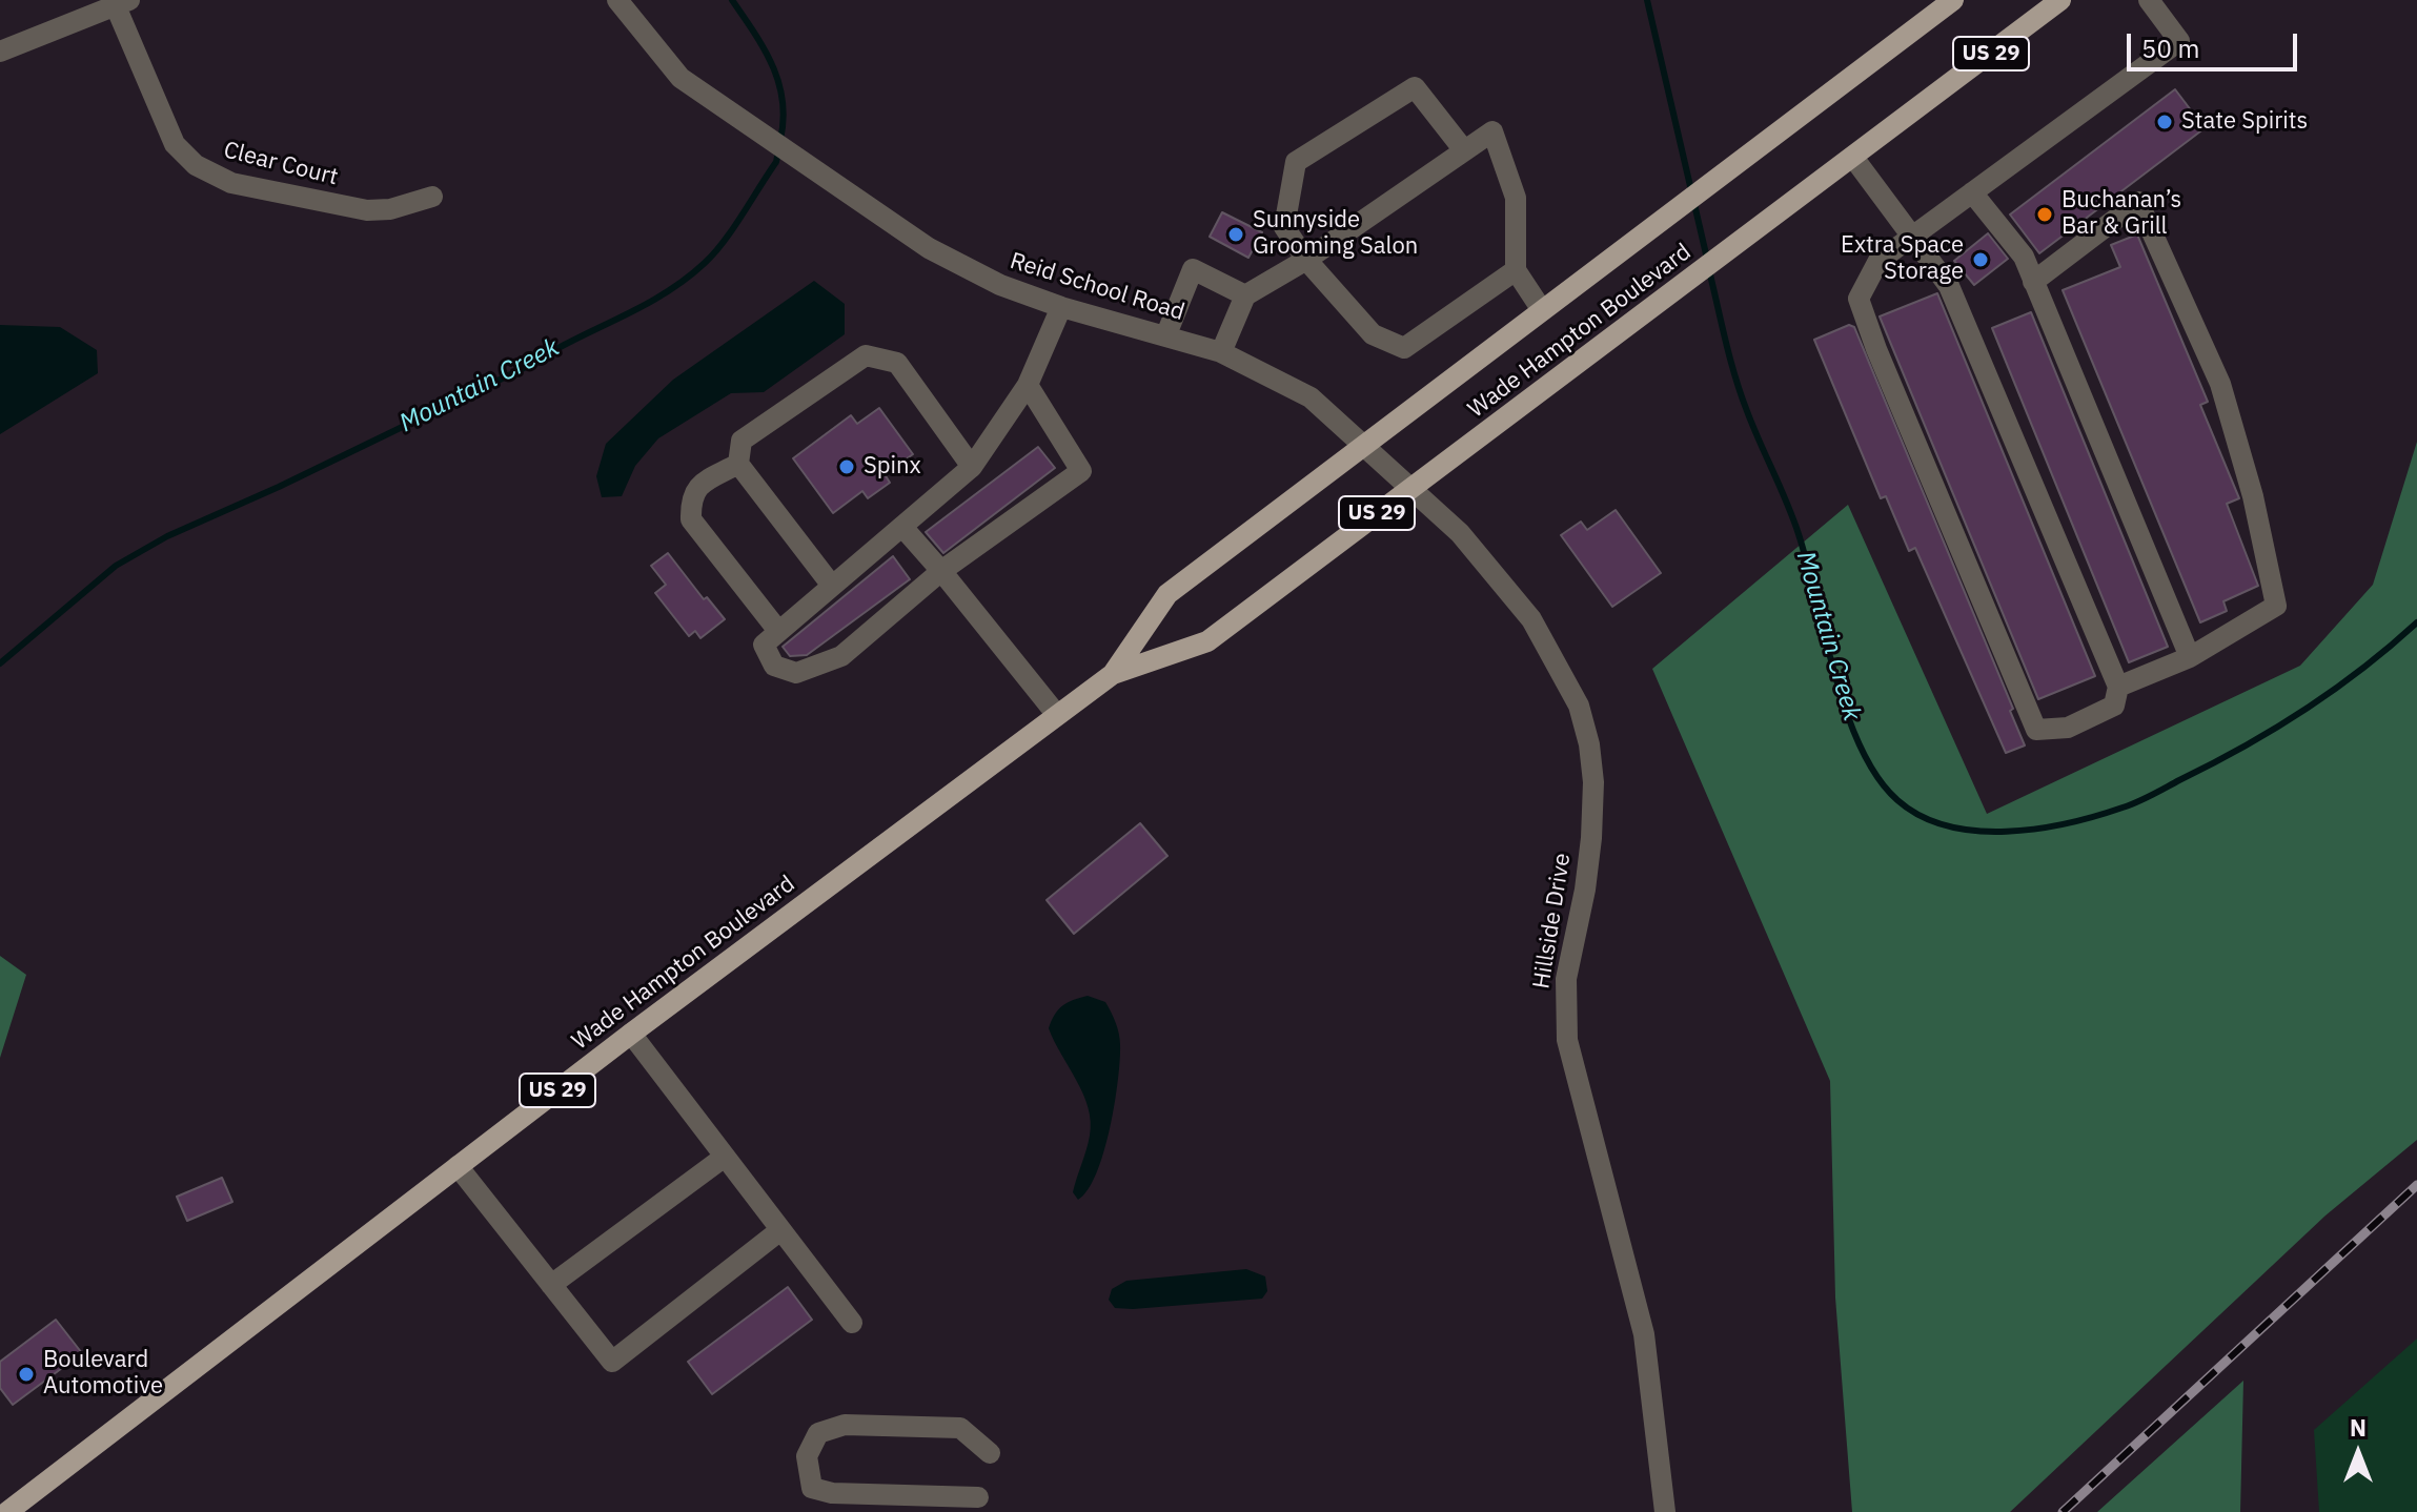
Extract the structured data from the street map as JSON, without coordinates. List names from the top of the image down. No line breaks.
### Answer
{"streets":{"main road":["US 29","Wade Hampton Boulevard"],"street":["Clear Court","Reid School Road","Hillside Drive"]},"crossings":[["Reid School Road","Wade Hampton Boulevard"],["Reid School Road","Hillside Drive"],["Wade Hampton Boulevard","Hillside Drive"]],"water":["Mountain Creek"],"places":["State Spirits","Buchanan’s Bar & Grill","Sunnyside Grooming Salon","Extra Space Storage","Spinx","Boulevard Automotive"],"scale_bar":"50 m","north":"top"}
